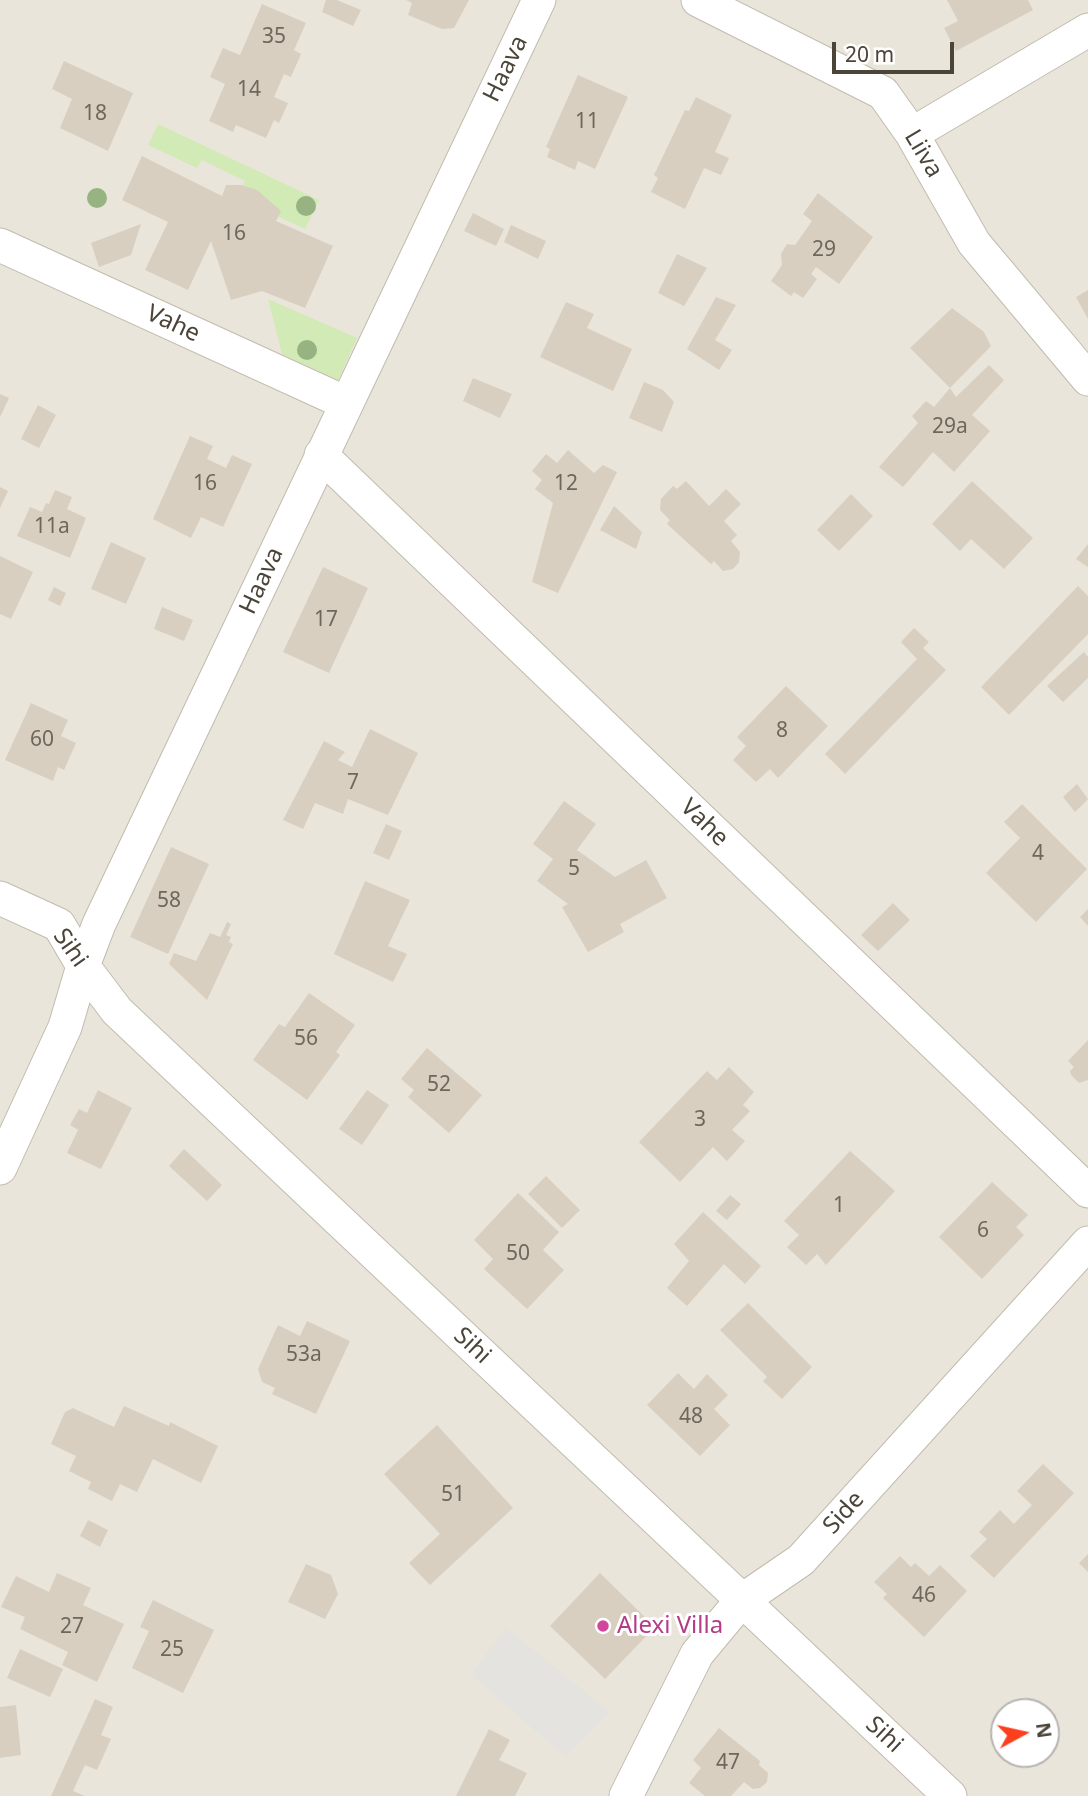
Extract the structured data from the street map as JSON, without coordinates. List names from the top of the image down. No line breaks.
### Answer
{"streets":{"street":["Haava","Liiva","Vahe","Sihi","Side"]},"crossings":[["Haava","Vahe"],["Haava","Sihi"],["Sihi","Side"]],"places":["Alexi Villa"],"house_numbers":["35","14","18","11","16","29","29a","16","12","11a","17","8","60","7","4","5","58","56","52","3","1","6","50","53a","48","51","46","27","25","47"],"scale_bar":"20 m","north":"right"}
